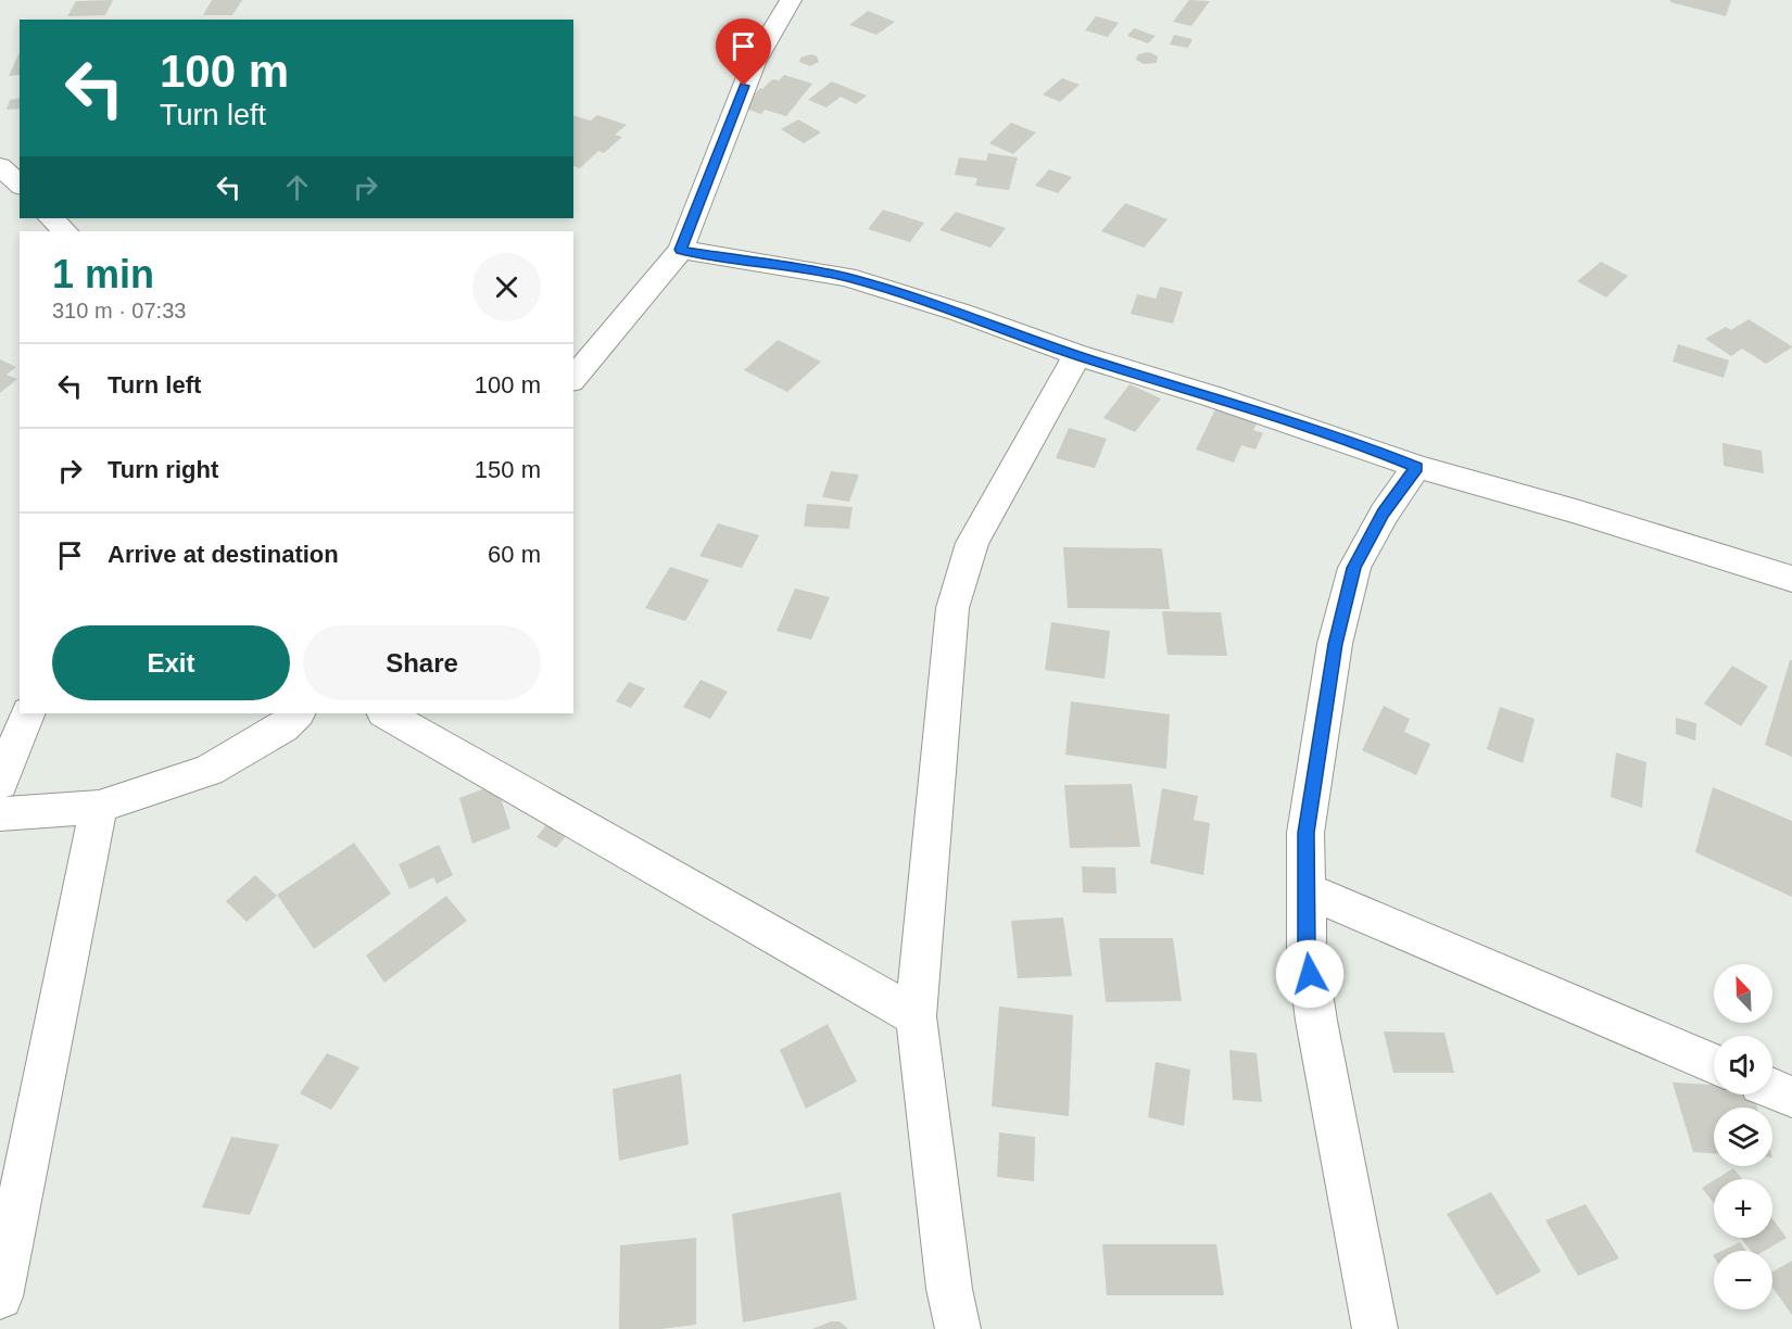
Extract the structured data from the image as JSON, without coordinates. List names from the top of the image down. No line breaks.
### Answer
{"north":"top left","page":{"turn":["100 m","Turn left"],"heading":["1 min","310 m · 07:33"],"list":[{"name":"Turn left","value":"100 m"},{"name":"Turn right","value":"150 m"},{"name":"Arrive at destination","value":"60 m"}],"buttons":["Exit","Share"],"map_buttons":["+","−"]}}
